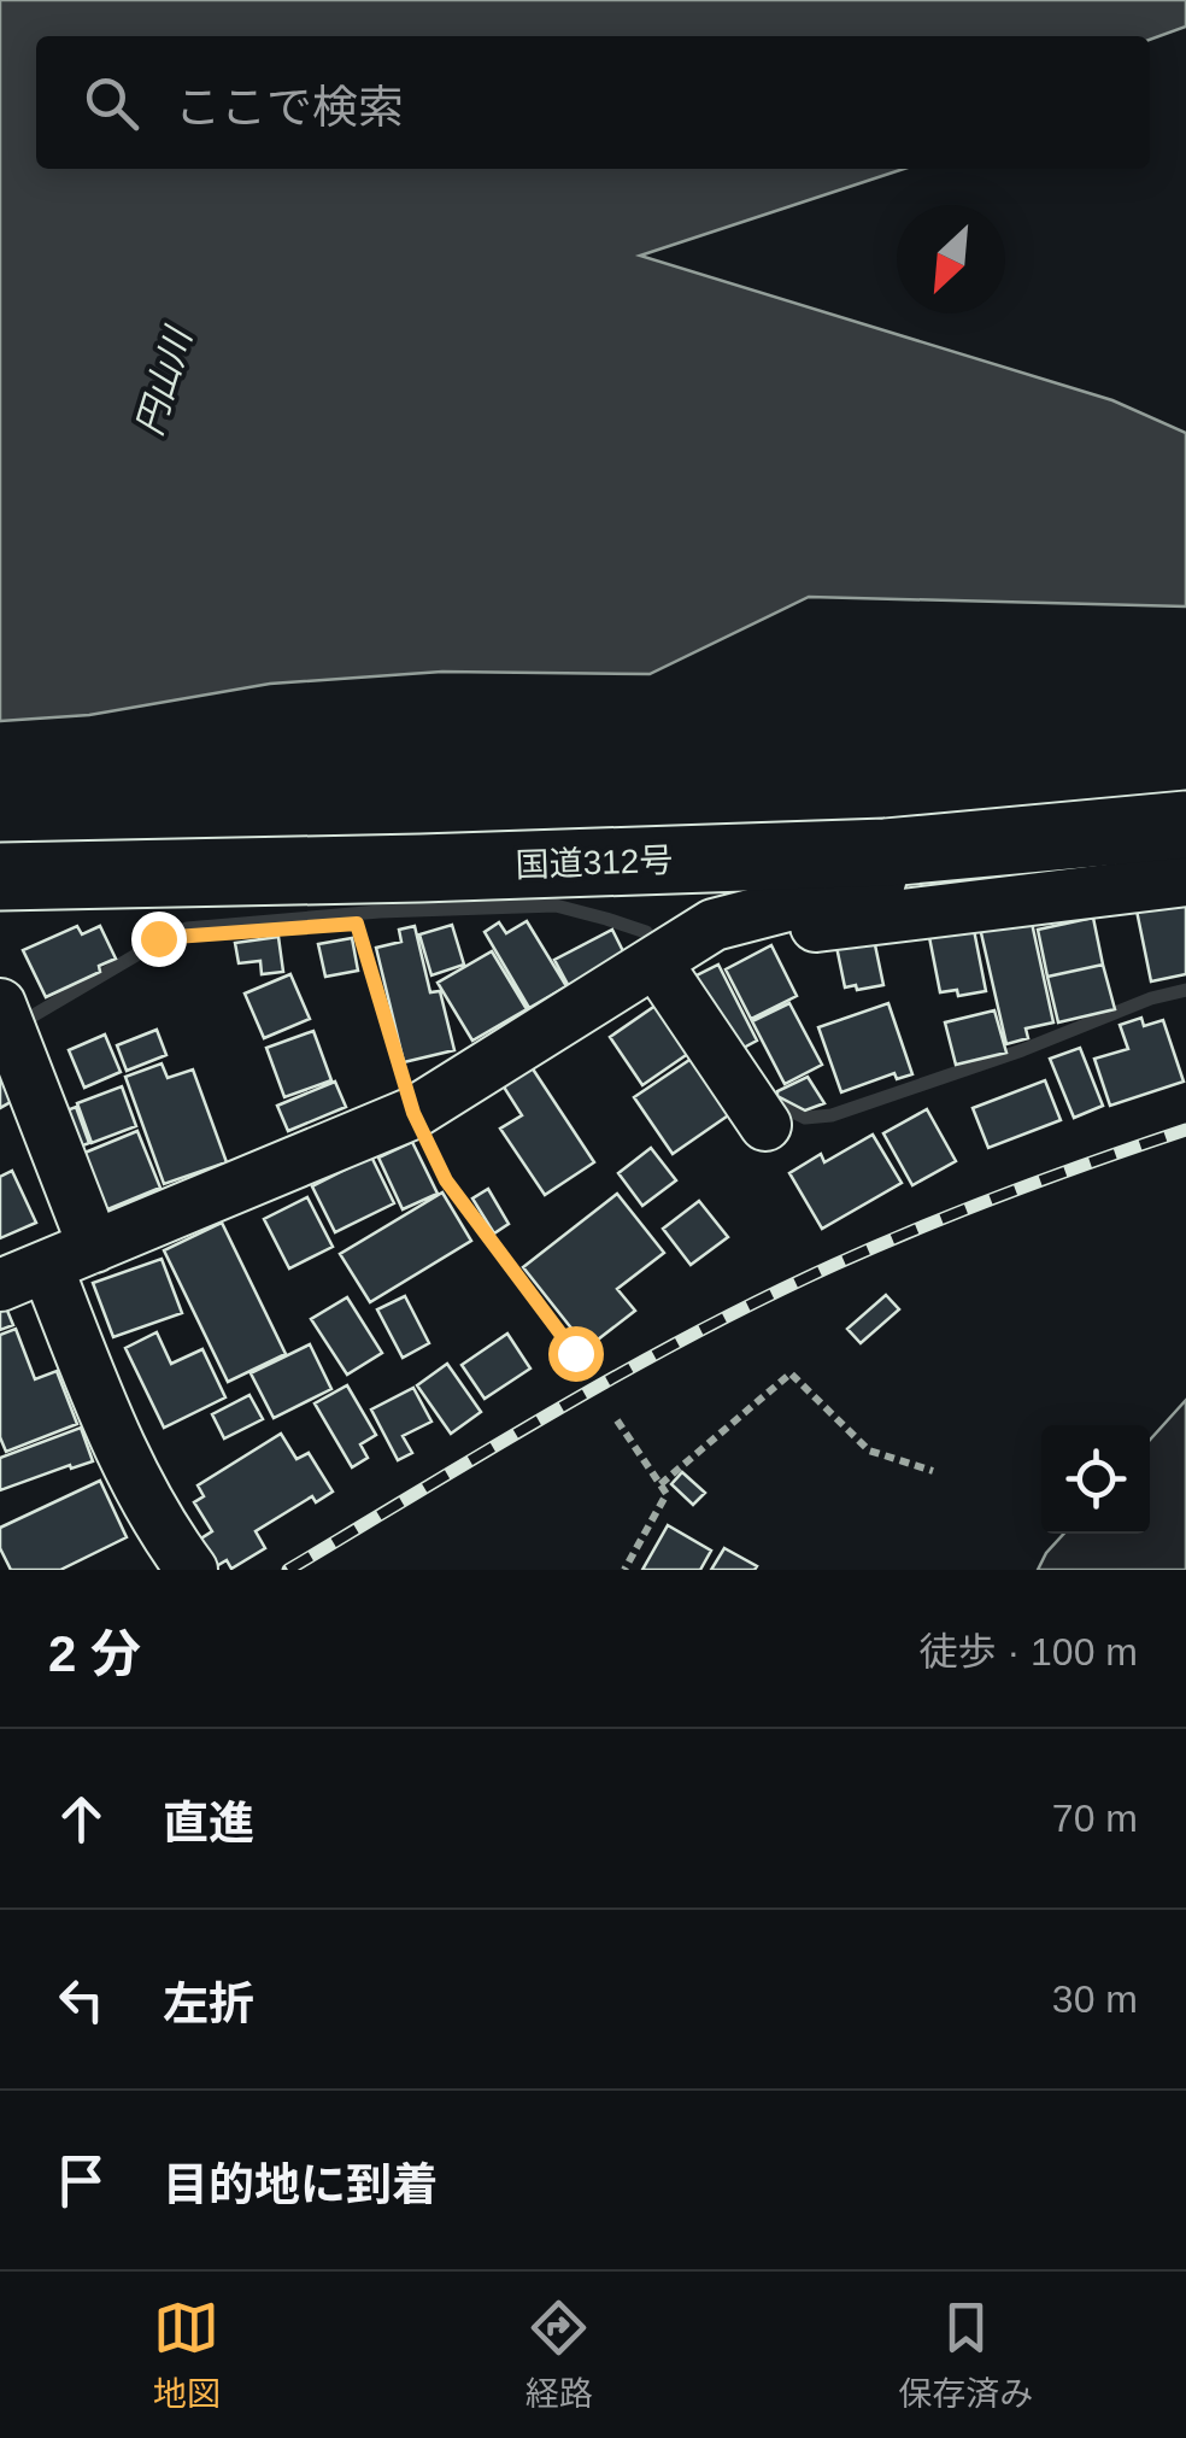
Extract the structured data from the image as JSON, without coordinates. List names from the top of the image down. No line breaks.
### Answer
{"streets":{"highway":["国道312号"]},"water":["円山川"],"north":"bottom left","page":{"search":"ここで検索","heading":["2 分","徒歩 · 100 m"],"list":[["直進","70 m"],["左折","30 m"],"目的地に到着"],"nav":["地図","経路","保存済み"]}}
